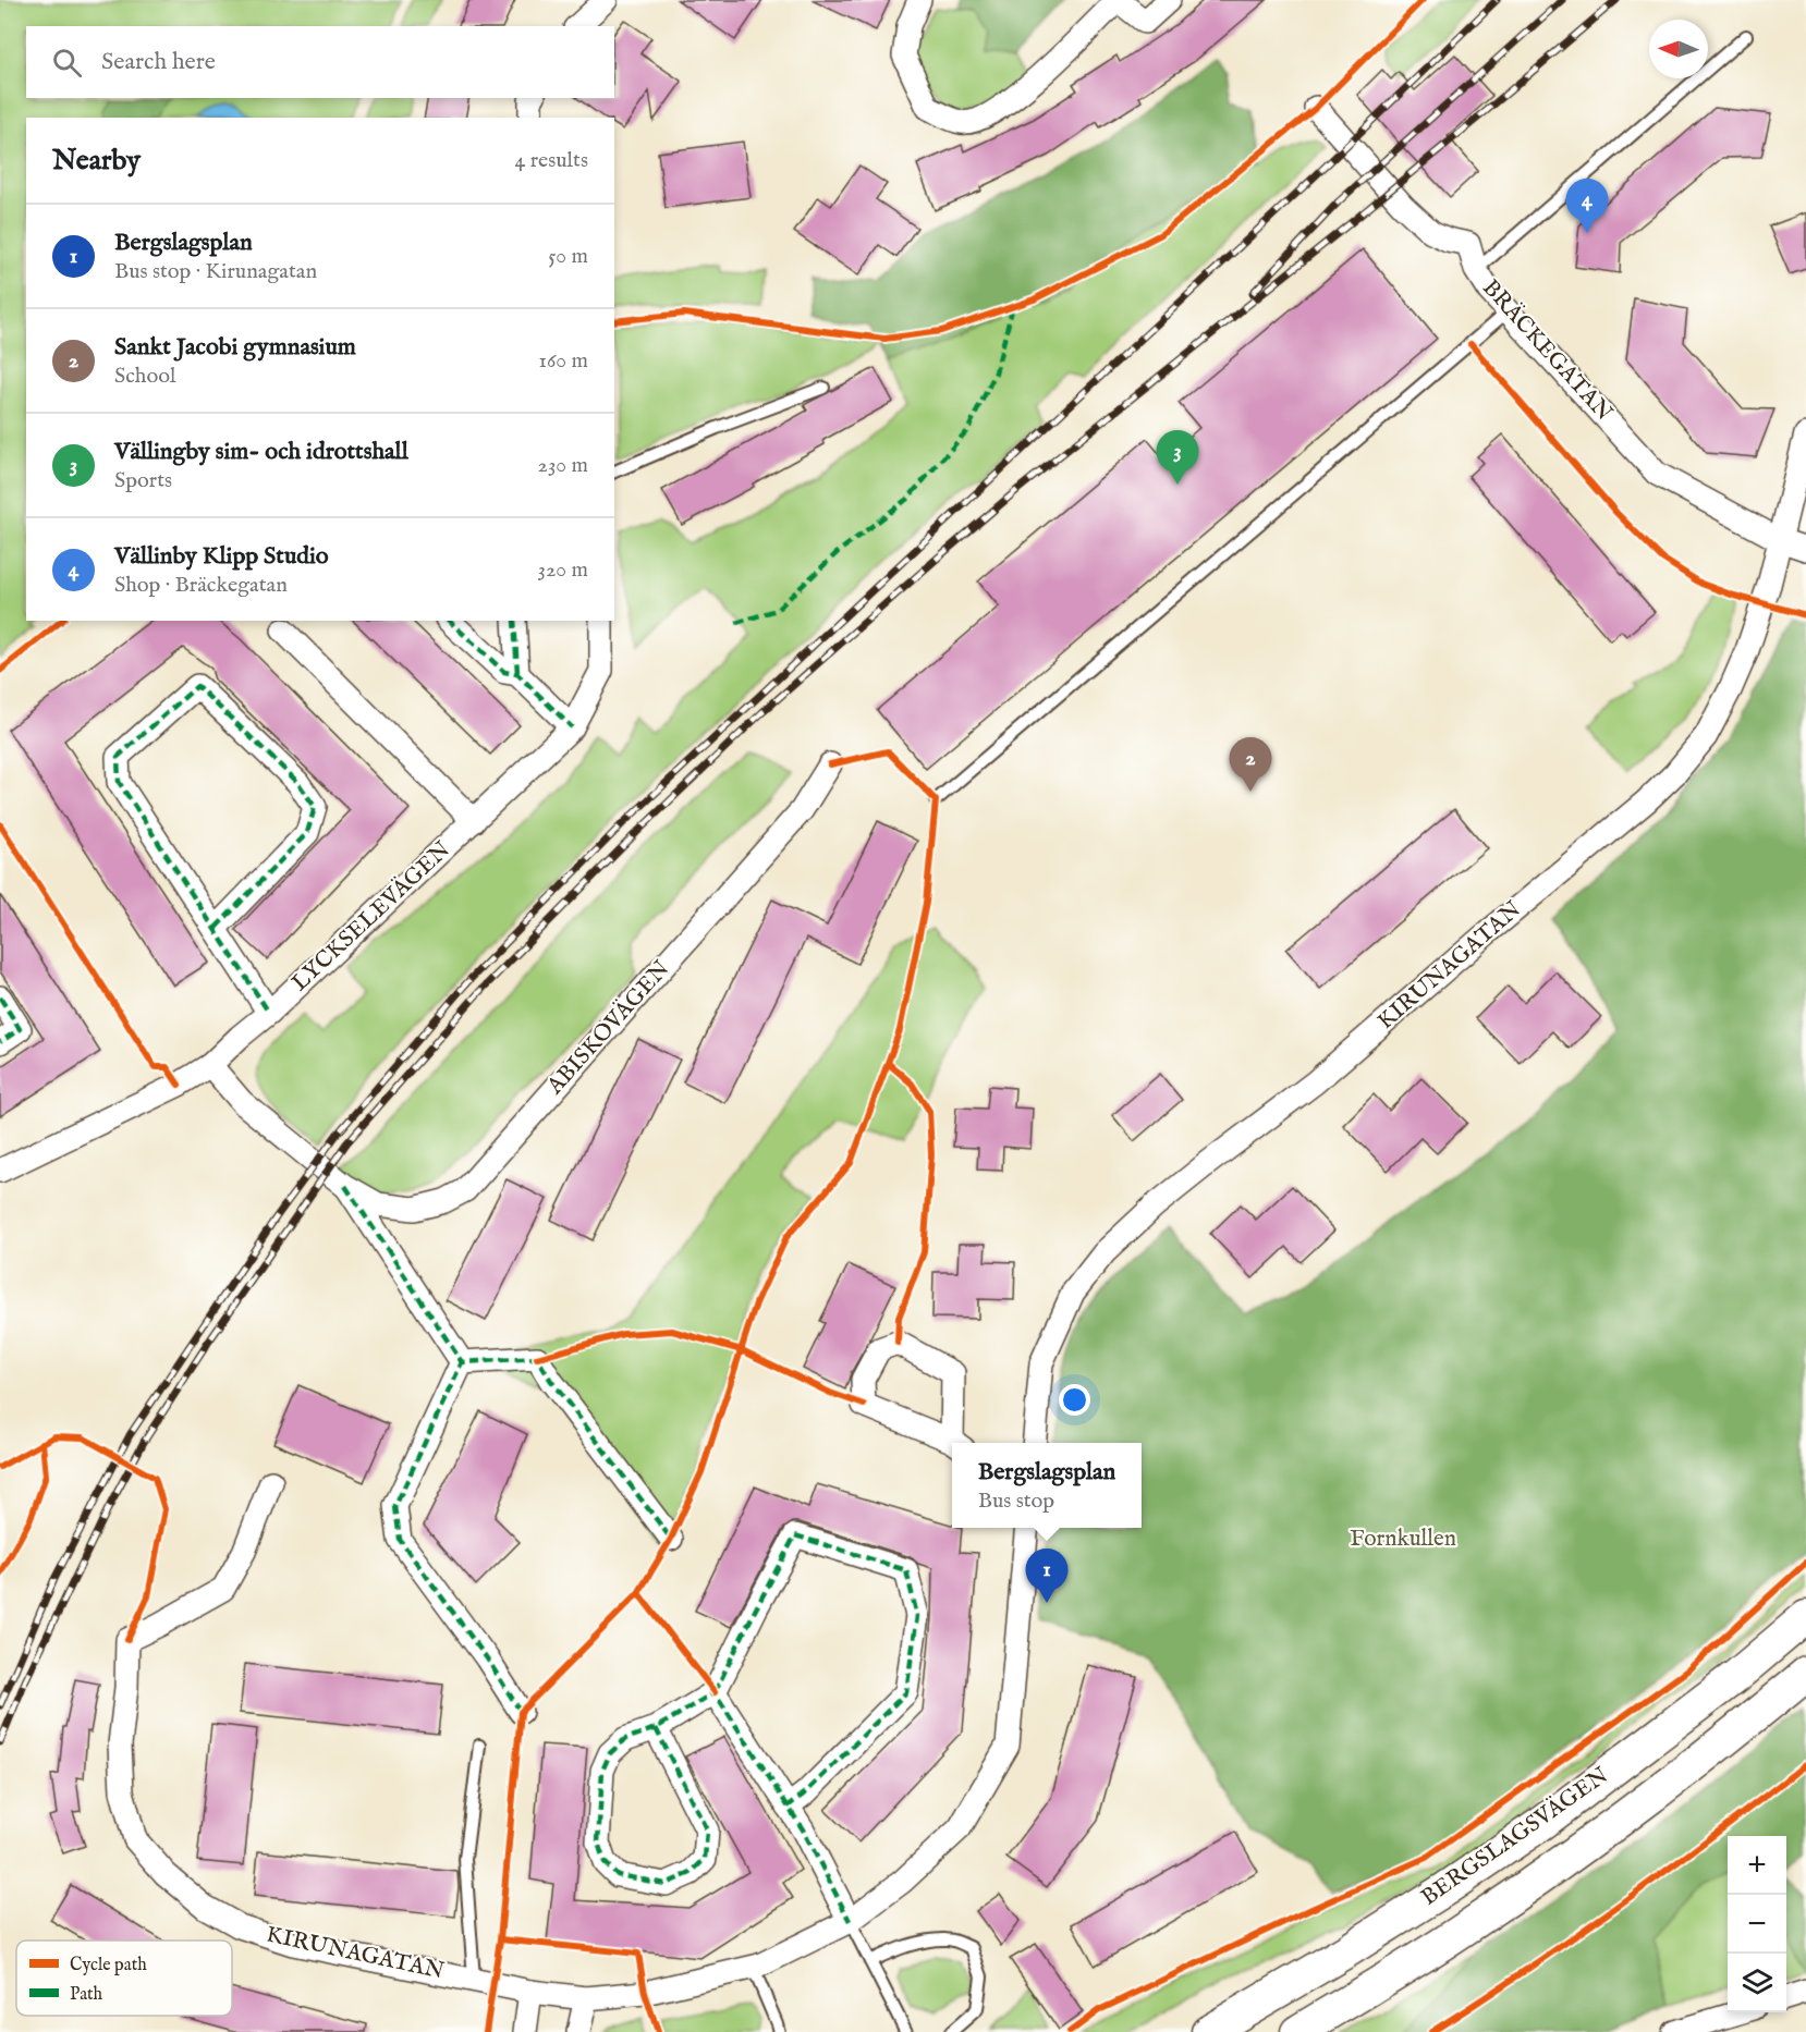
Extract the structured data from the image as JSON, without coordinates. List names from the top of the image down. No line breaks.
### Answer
{"streets":{"main road":["BERGSLAGSVÄGEN"],"street":["BRÄCKEGATAN","LYCKSELEVÄGEN","KIRUNAGATAN","ABISKOVÄGEN"]},"crossings":[["BRÄCKEGATAN","KIRUNAGATAN"],["LYCKSELEVÄGEN","ABISKOVÄGEN"]],"parks":["Fornkullen"],"legend":["Cycle path","Path"],"north":"left","page":{"search":"Search here","heading":["Nearby","4 results"],"pins":["4","3","2","1"],"list":[{"mark":"1","name":"Bergslagsplan","note":"Bus stop · Kirunagatan","value":"50 m"},{"mark":"2","name":"Sankt Jacobi gymnasium","note":"School","value":"160 m"},{"mark":"3","name":"Vällingby sim- och idrottshall","note":"Sports","value":"230 m"},{"mark":"4","name":"Vällinby Klipp Studio","note":"Shop · Bräckegatan","value":"320 m"}],"popup":["Bergslagsplan","Bus stop"],"map_buttons":["+","−"]}}
